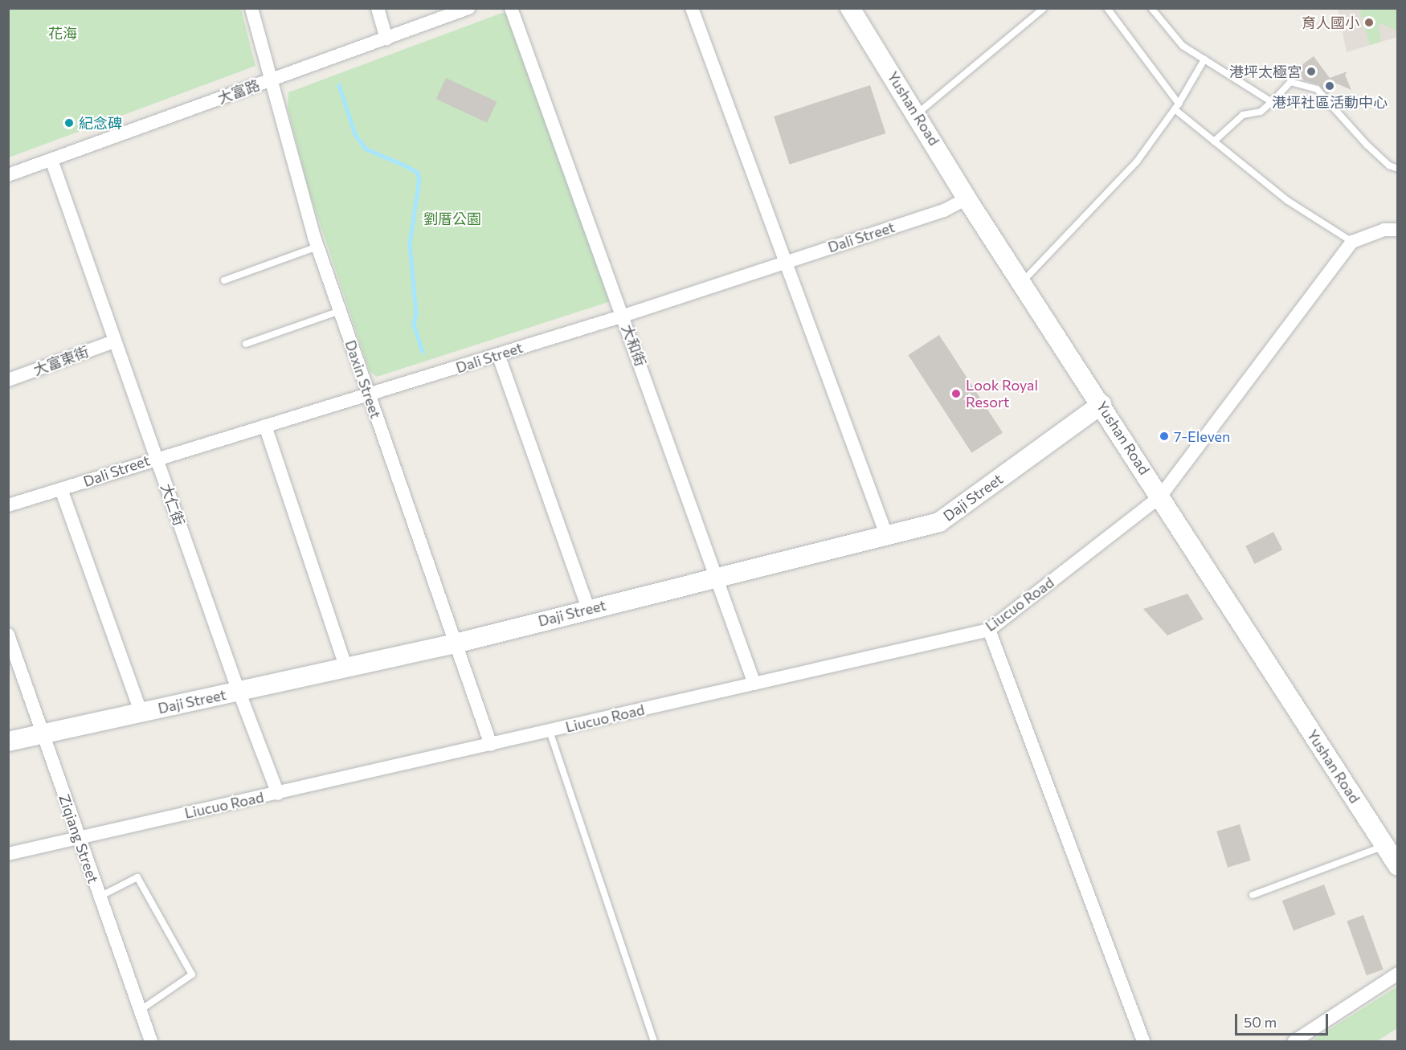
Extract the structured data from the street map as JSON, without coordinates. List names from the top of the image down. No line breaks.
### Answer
{"streets":{"street":["大富路","Yushan Road","Dali Street","大和街","大富東街","Daxin Street","Daji Street","大仁街","Liucuo Road","Ziqiang Street"]},"crossings":[["大富路","Daxin Street"],["大富路","大仁街"],["Yushan Road","Dali Street"],["Yushan Road","Daji Street"],["Yushan Road","Liucuo Road"],["Dali Street","大和街"],["Dali Street","Daxin Street"],["Dali Street","大仁街"],["大和街","Daji Street"],["大和街","Liucuo Road"],["大富東街","大仁街"],["Daxin Street","Daji Street"],["Daxin Street","Liucuo Road"],["Daji Street","大仁街"],["Daji Street","Ziqiang Street"],["大仁街","Liucuo Road"],["Liucuo Road","Ziqiang Street"]],"parks":["花海","劉厝公園"],"places":["育人國小","港坪太極宮","港坪社區活動中心","紀念碑","Look Royal Resort","7-Eleven"],"scale_bar":"50 m"}
